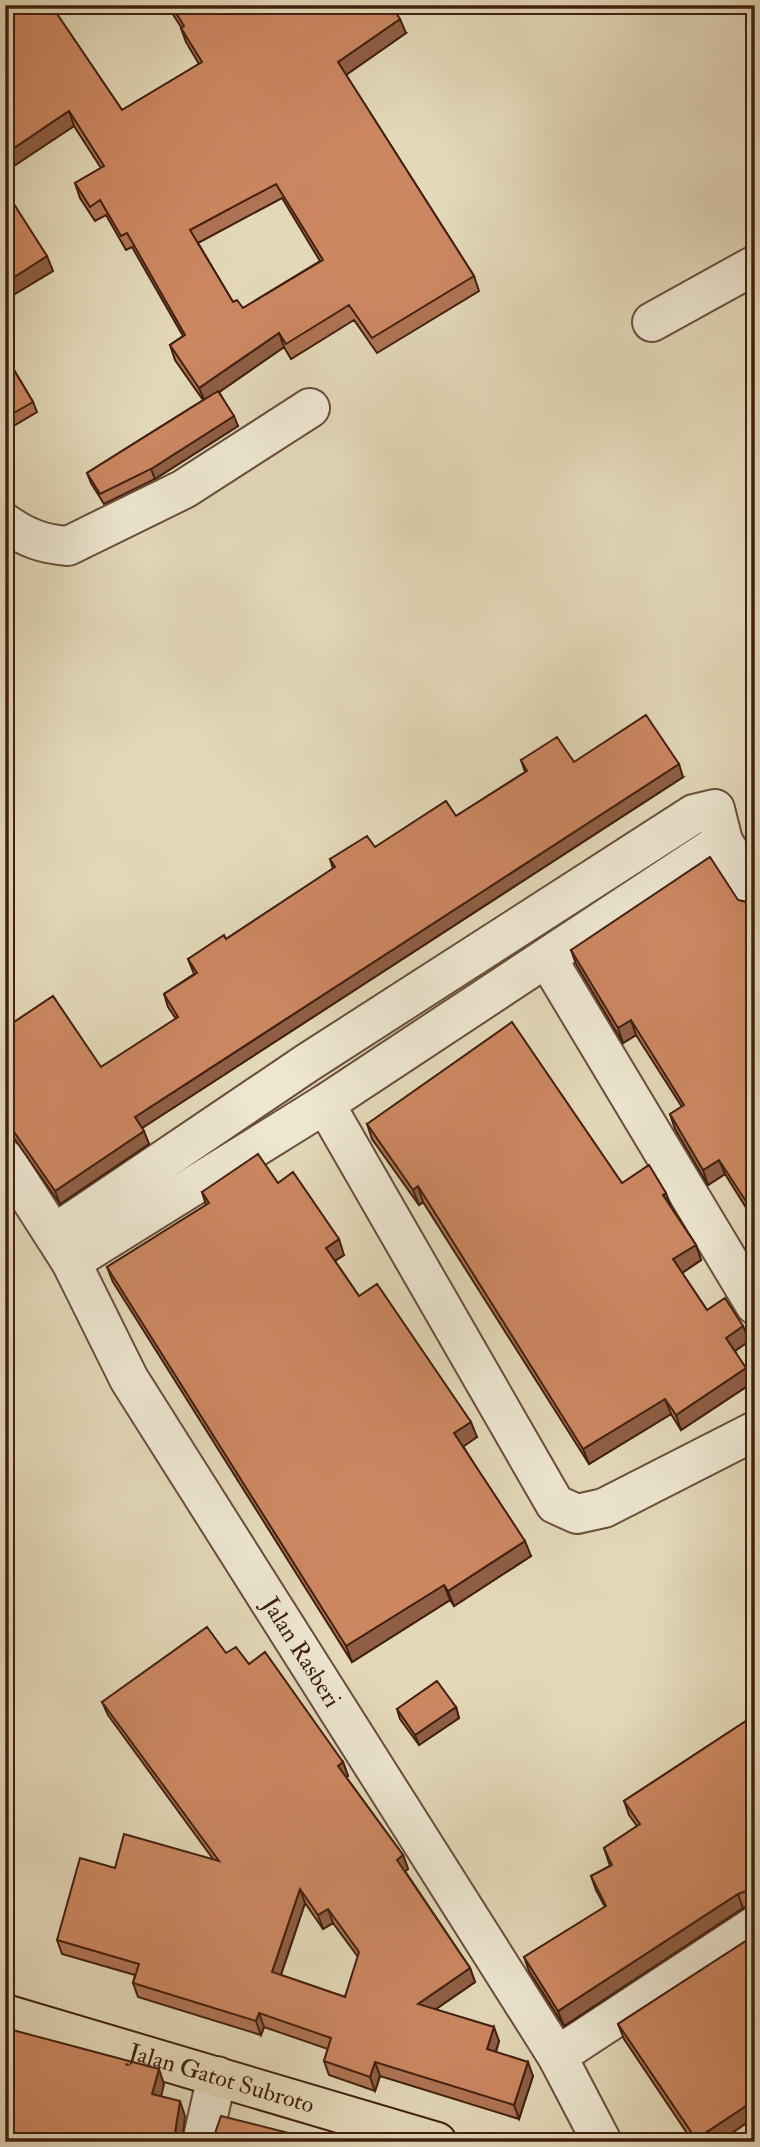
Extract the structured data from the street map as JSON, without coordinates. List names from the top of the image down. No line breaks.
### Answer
{"streets":{"main road":["Jalan Gatot Subroto"],"street":["Jalan Rasberi"]}}
